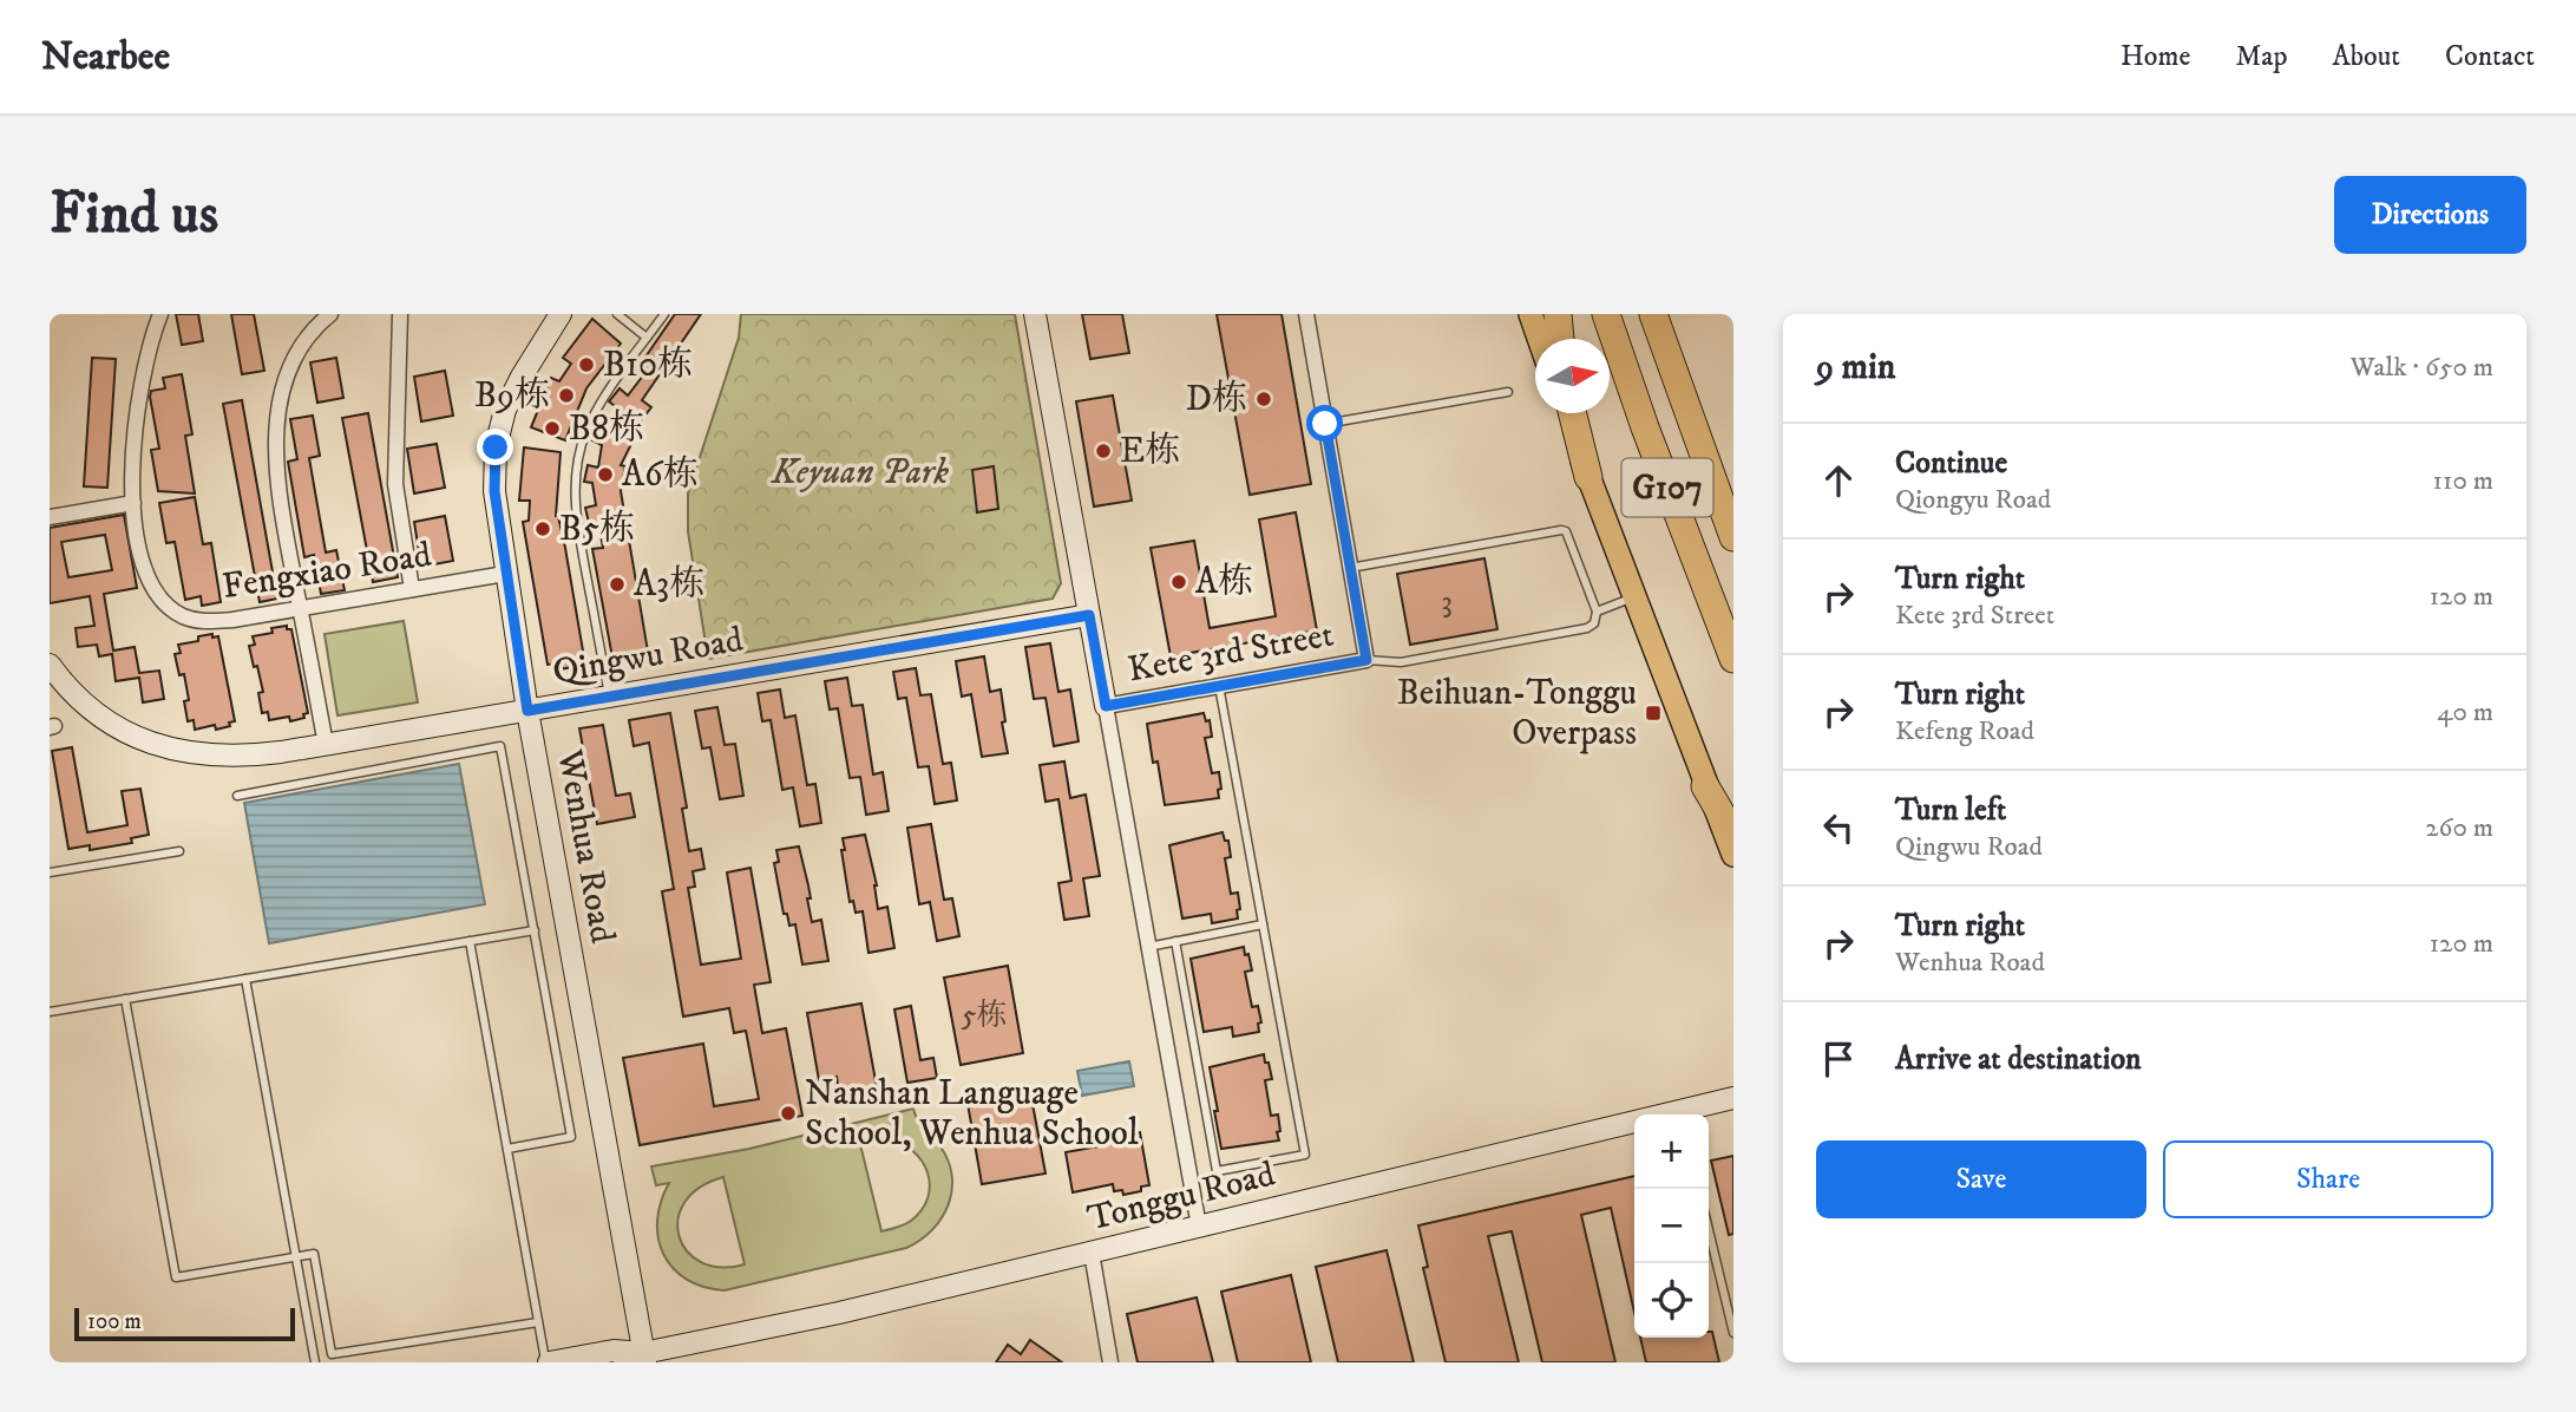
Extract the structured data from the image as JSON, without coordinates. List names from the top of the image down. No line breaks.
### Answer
{"streets":{"highway":["G107"],"street":["Fengxiao Road","Kete 3rd Street","Qingwu Road","Wenhua Road","Tonggu Road"]},"crossings":[["Fengxiao Road","Wenhua Road"],["Qingwu Road","Wenhua Road"],["Wenhua Road","Tonggu Road"]],"parks":["Keyuan Park"],"places":{"other":["B10栋","B9栋","D栋","B8栋","E栋","A6栋","B5栋","A栋","A3栋","Nanshan Language School, Wenhua School"],"transit":["Beihuan-Tonggu Overpass"]},"house_numbers":["3","5栋"],"scale_bar":"100 m","north":"right","page":{"header":"Nearbee","nav":["Home","Map","About","Contact"],"buttons":["Directions",["Save","Share"]],"title":"Find us","heading":["9 min","Walk · 650 m"],"list":[["Continue","Qiongyu Road","110 m"],["Turn right","Kete 3rd Street","120 m"],["Turn right","Kefeng Road","40 m"],["Turn left","Qingwu Road","260 m"],["Turn right","Wenhua Road","120 m"],"Arrive at destination"],"map_buttons":["+","−"],"scale":"100 m"}}
